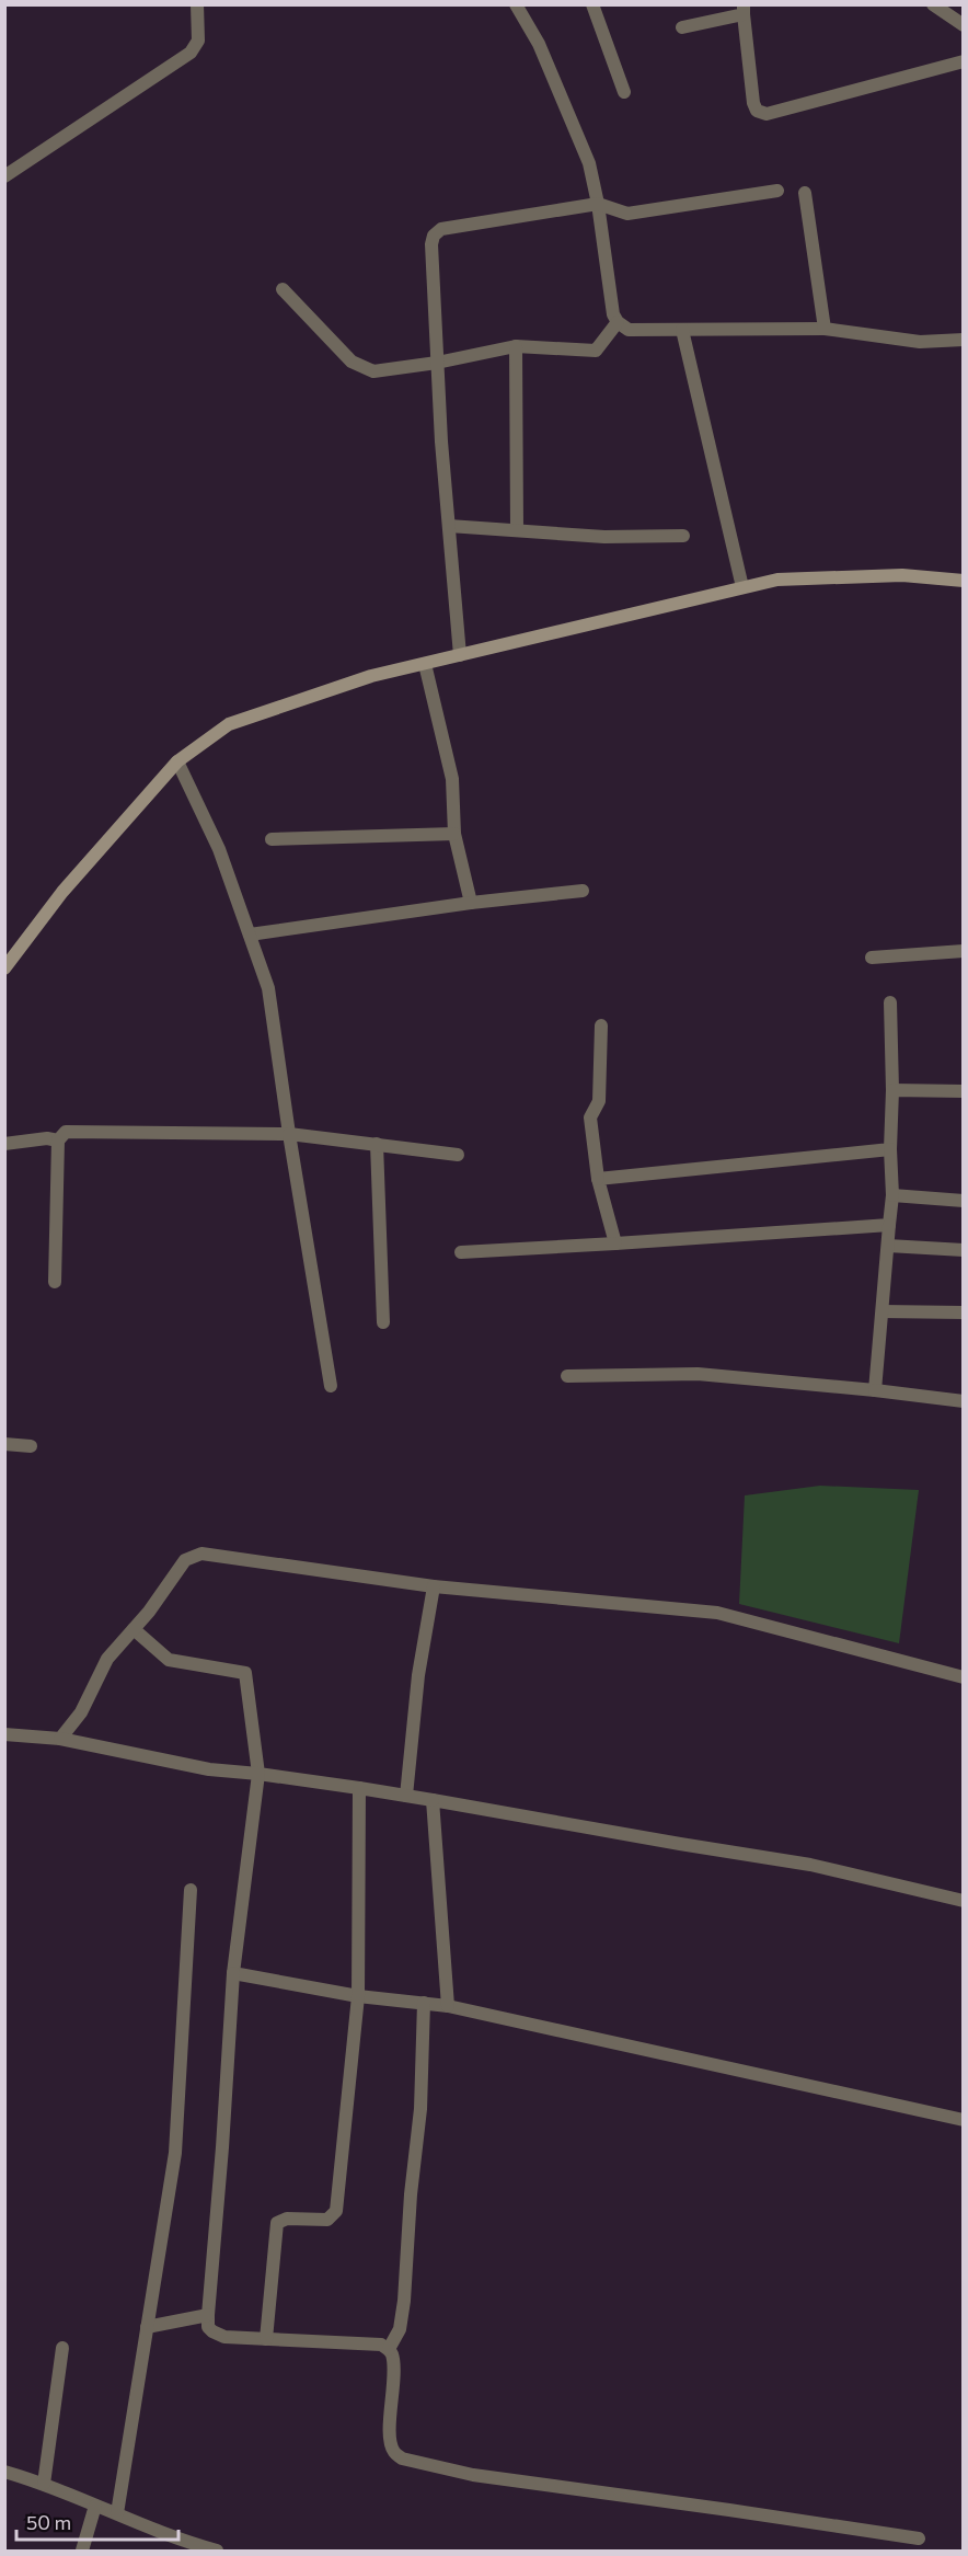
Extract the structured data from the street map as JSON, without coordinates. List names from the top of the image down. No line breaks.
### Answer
{"scale_bar":"50 m"}
